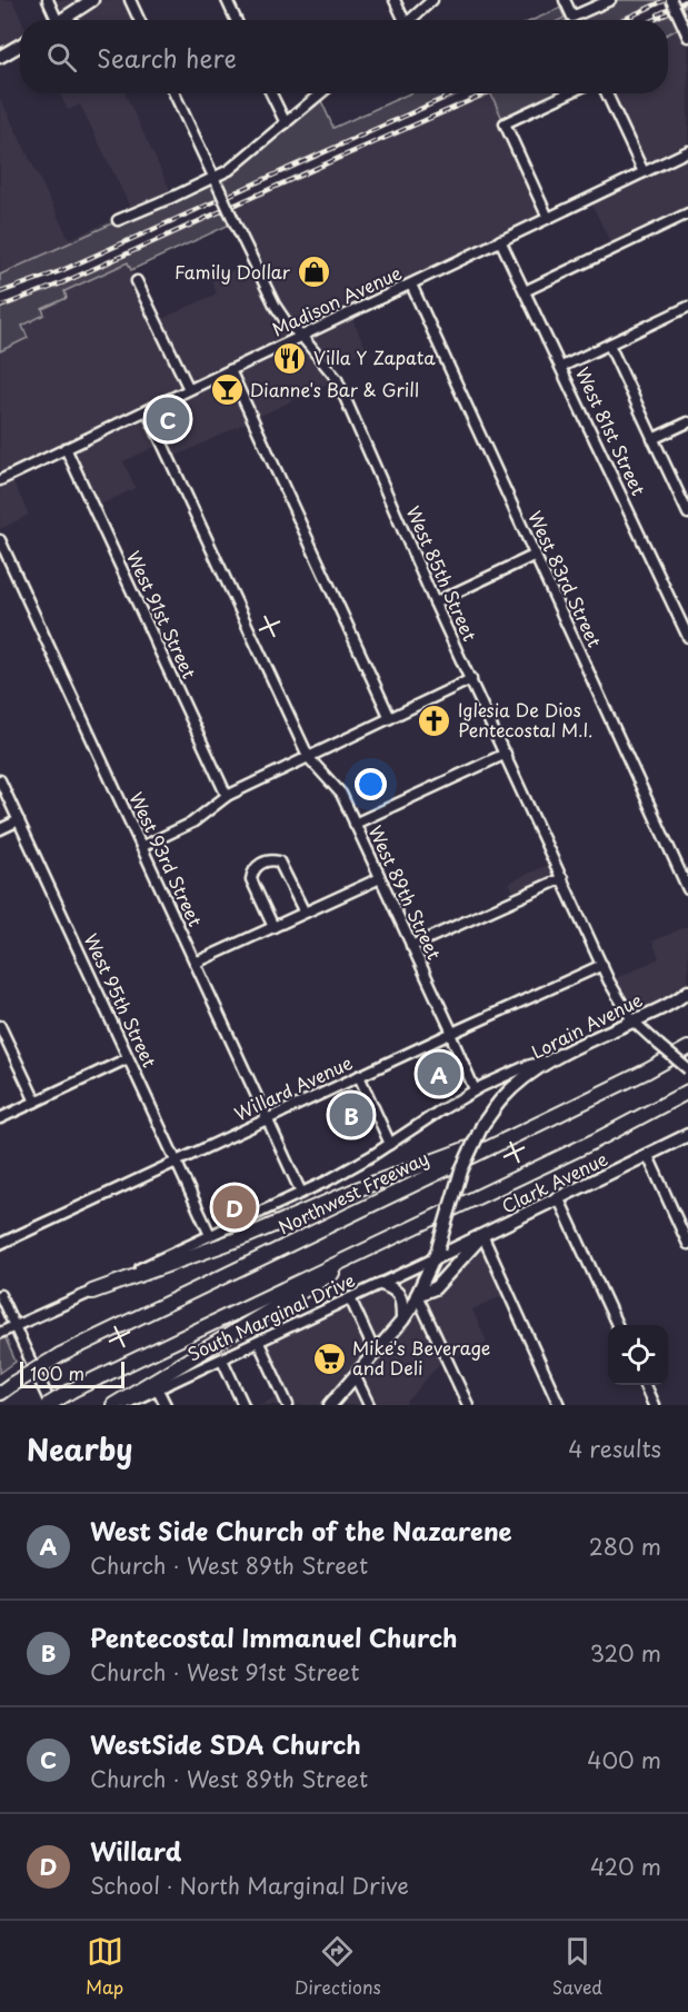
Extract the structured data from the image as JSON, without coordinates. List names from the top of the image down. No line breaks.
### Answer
{"streets":{"highway":["Northwest Freeway"],"main road":["Lorain Avenue","Clark Avenue"],"street":["Madison Avenue","West 81st Street","West 85th Street","West 83rd Street","West 91st Street","West 93rd Street","West 89th Street","West 95th Street","Willard Avenue","South Marginal Drive"]},"crossings":[["Madison Avenue","West 81st Street"],["Madison Avenue","West 85th Street"],["Madison Avenue","West 83rd Street"],["Madison Avenue","West 91st Street"],["Madison Avenue","West 89th Street"],["West 85th Street","Lorain Avenue"],["West 85th Street","Willard Avenue"],["West 93rd Street","Willard Avenue"],["West 89th Street","Willard Avenue"],["West 95th Street","Willard Avenue"],["Lorain Avenue","Clark Avenue"],["Lorain Avenue","South Marginal Drive"],["Clark Avenue","South Marginal Drive"]],"places":{"shop":["Family Dollar"],"restaurant":["Villa Y Zapata"],"bar":["Dianne's Bar & Grill"],"church":["Iglesia De Dios Pentecostal M.I."],"supermarket":["Mike's Beverage and Deli"]},"scale_bar":"100 m","page":{"search":"Search here","pins":["C","A","B","D"],"scale":"100 m","heading":["Nearby","4 results"],"list":[{"mark":"A","name":"West Side Church of the Nazarene","note":"Church · West 89th Street","value":"280 m"},{"mark":"B","name":"Pentecostal Immanuel Church","note":"Church · West 91st Street","value":"320 m"},{"mark":"C","name":"WestSide SDA Church","note":"Church · West 89th Street","value":"400 m"},{"mark":"D","name":"Willard","note":"School · North Marginal Drive","value":"420 m"}],"nav":["Map","Directions","Saved"]}}
